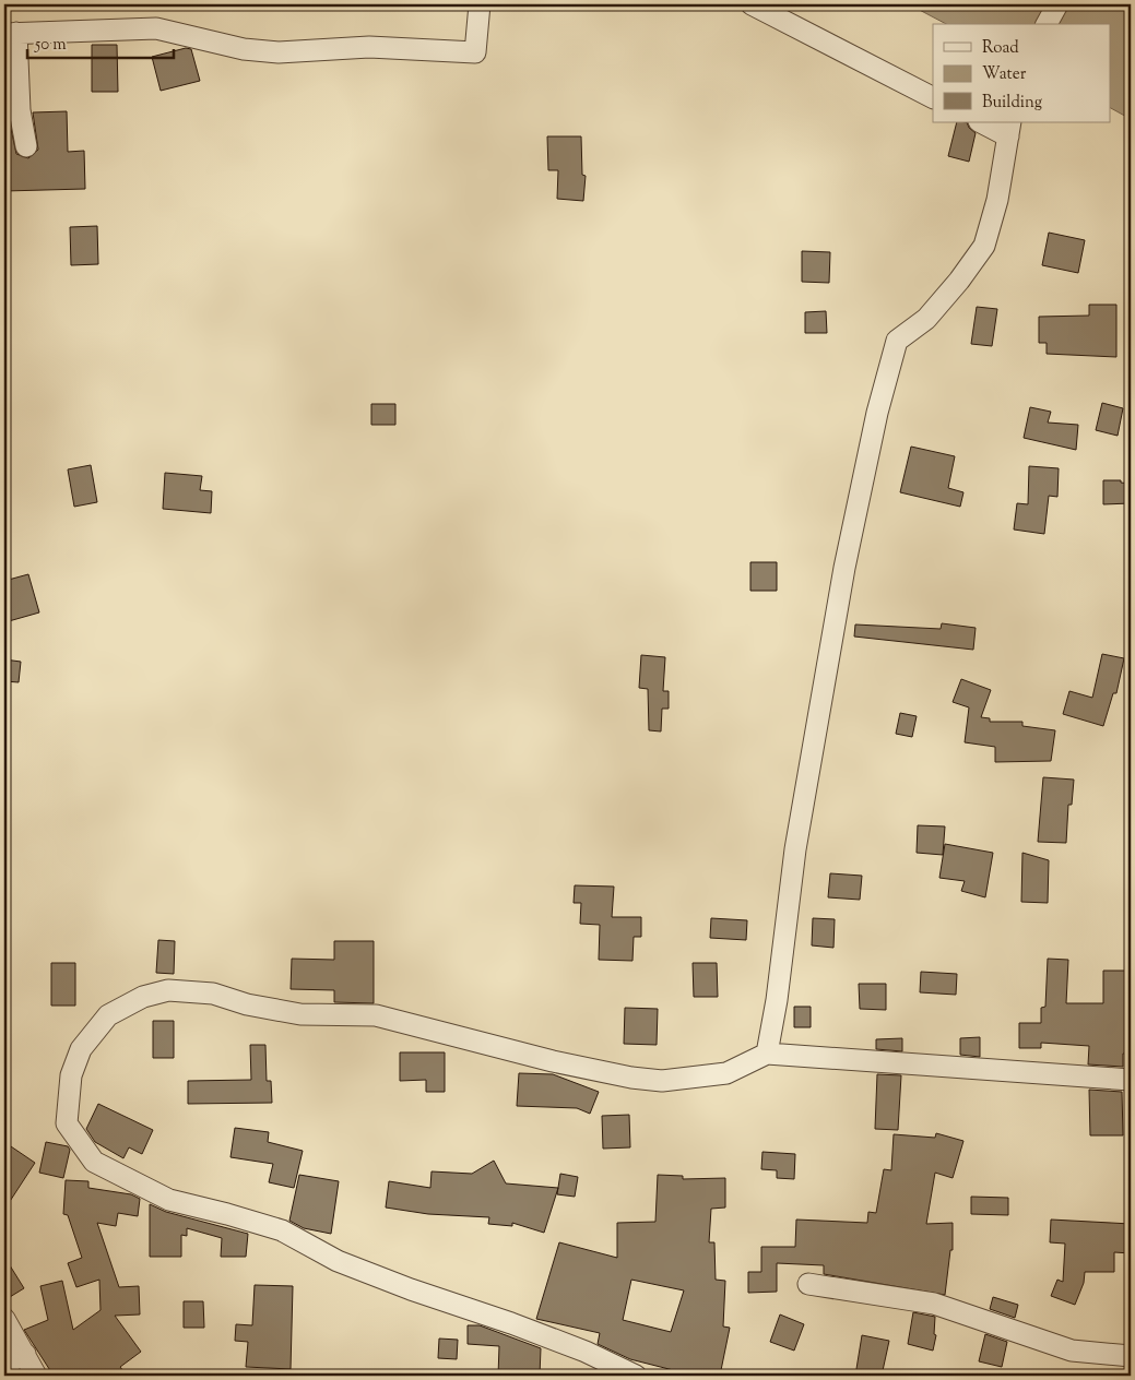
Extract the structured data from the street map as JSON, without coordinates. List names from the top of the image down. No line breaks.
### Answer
{"legend":["Road","Water","Building"],"scale_bar":"50 m"}
